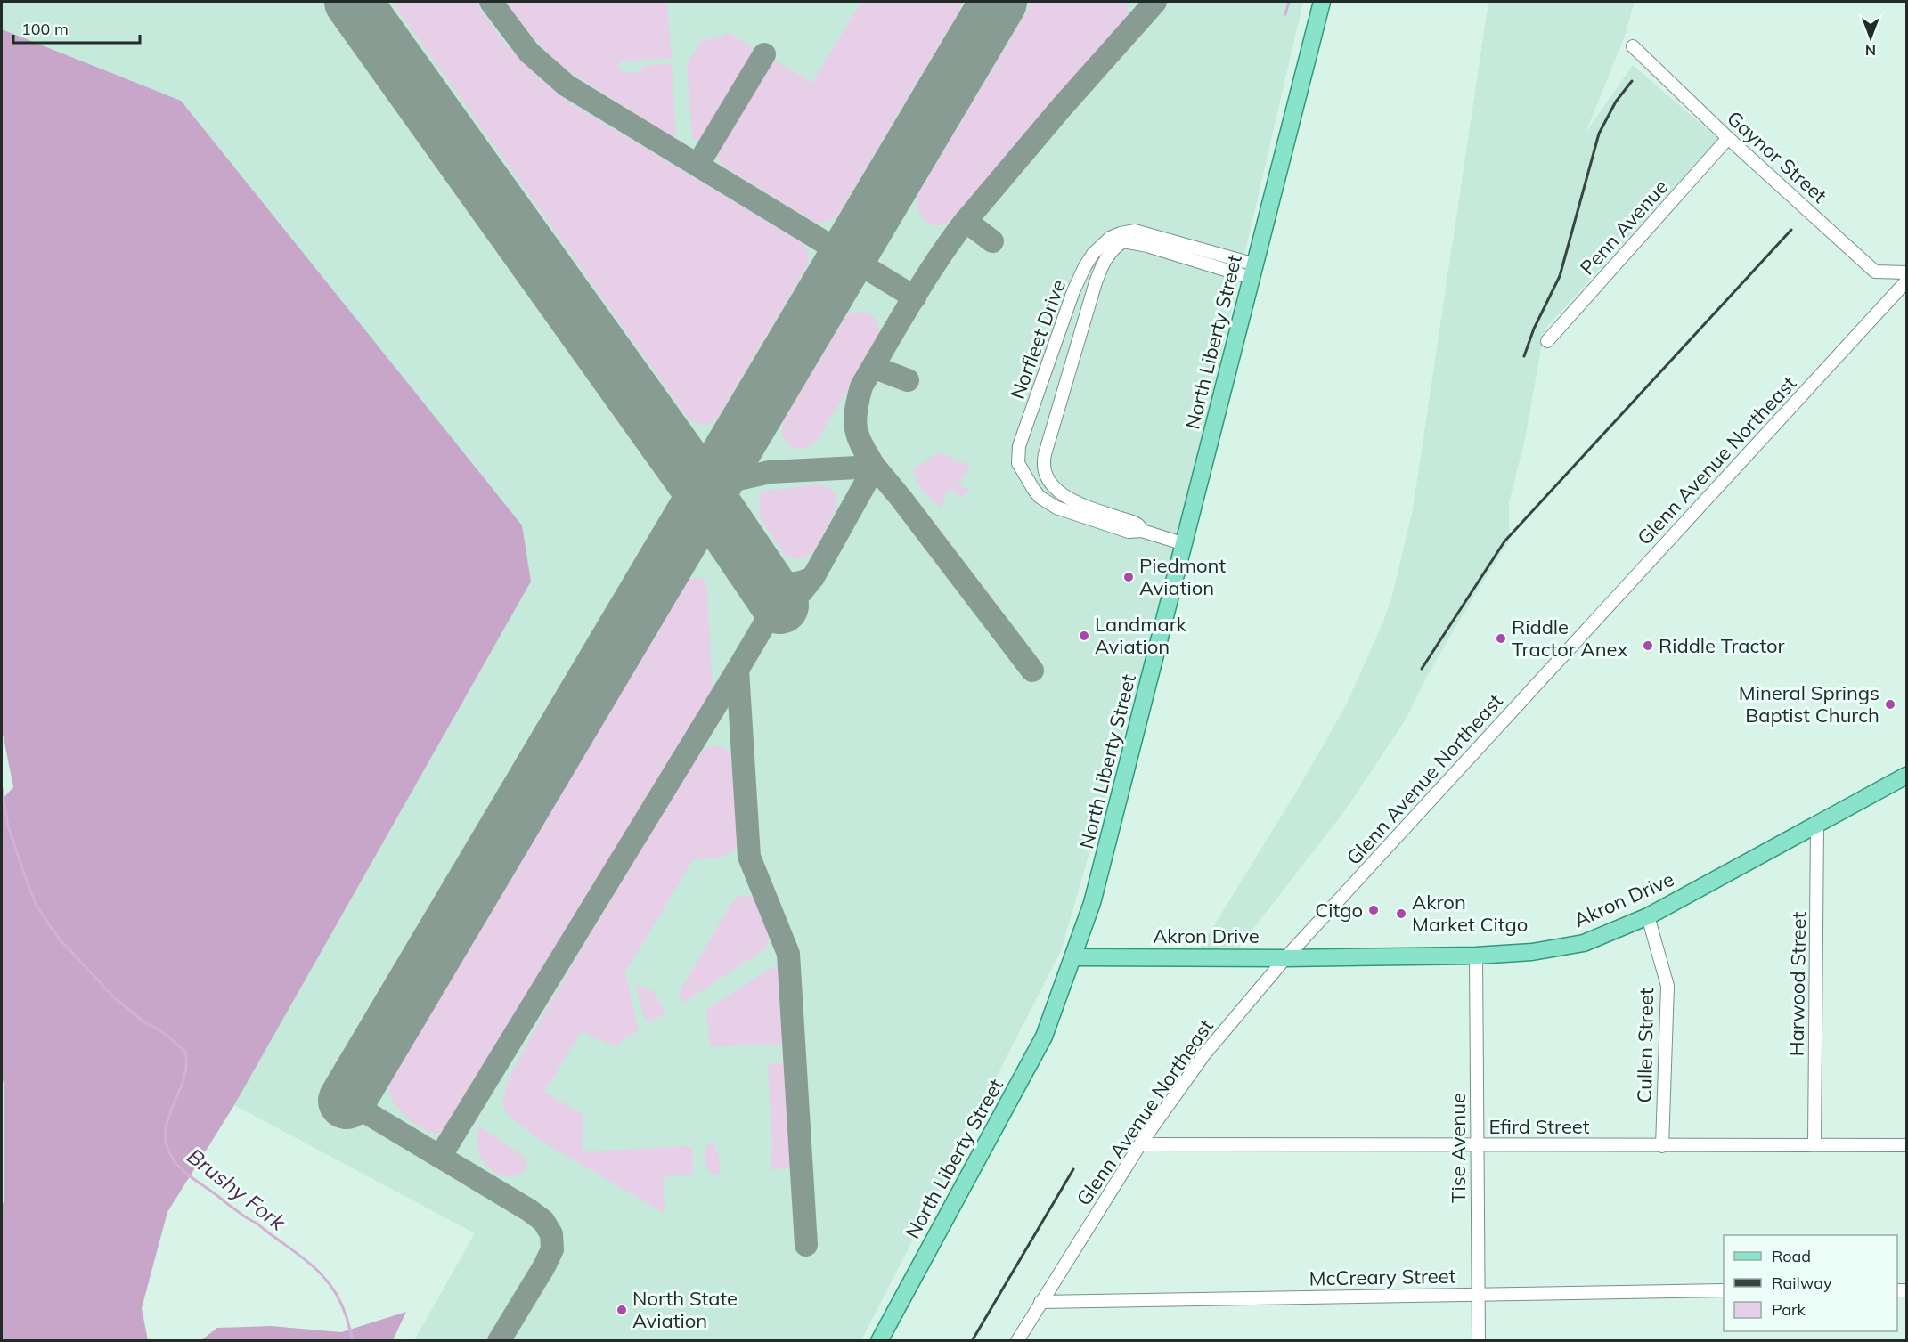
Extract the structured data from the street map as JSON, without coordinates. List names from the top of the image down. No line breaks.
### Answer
{"streets":{"main road":["North Liberty Street","Akron Drive"],"street":["Gaynor Street","Penn Avenue","Norfleet Drive","Glenn Avenue Northeast","Harwood Street","Cullen Street","Efird Street","Tise Avenue","McCreary Street"]},"crossings":[["Gaynor Street","Penn Avenue"],["Norfleet Drive","North Liberty Street"],["North Liberty Street","Akron Drive"],["Glenn Avenue Northeast","Akron Drive"],["Glenn Avenue Northeast","Efird Street"],["Glenn Avenue Northeast","McCreary Street"],["Akron Drive","Harwood Street"],["Akron Drive","Cullen Street"],["Akron Drive","Tise Avenue"],["Harwood Street","Efird Street"],["Cullen Street","Efird Street"],["Efird Street","Tise Avenue"],["Tise Avenue","McCreary Street"]],"water":["Brushy Fork"],"places":["Piedmont Aviation","Landmark Aviation","Riddle Tractor Anex","Riddle Tractor","Mineral Springs Baptist Church","Citgo","Akron Market Citgo","North State Aviation"],"legend":["Road","Railway","Park"],"scale_bar":"100 m","north":"bottom"}
